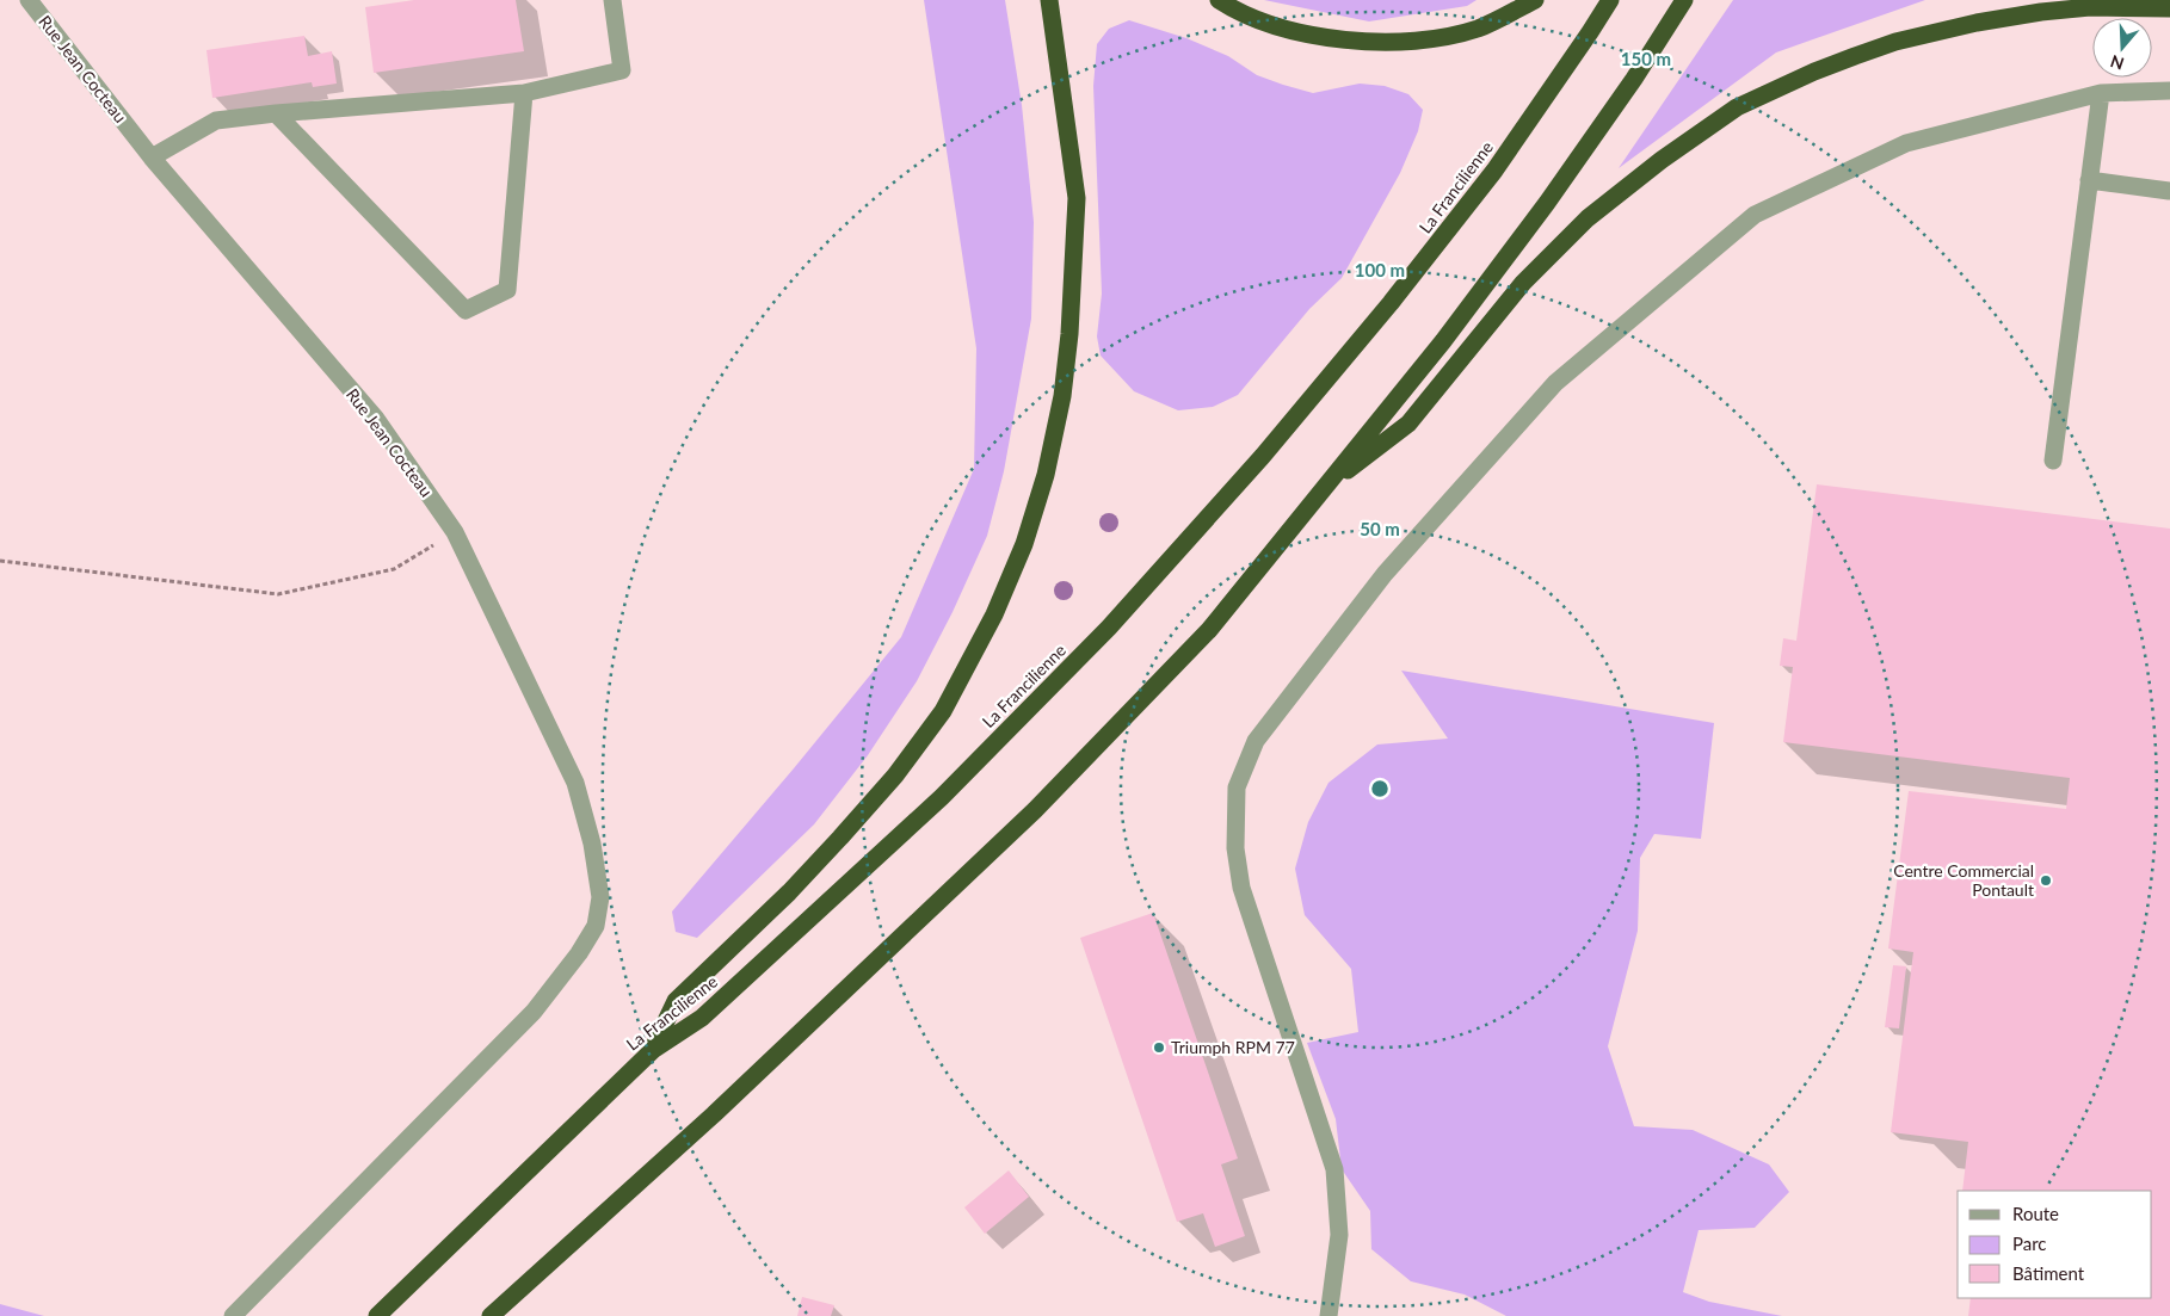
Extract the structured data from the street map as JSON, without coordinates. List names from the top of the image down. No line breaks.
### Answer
{"streets":{"highway":["La Francilienne"],"street":["Rue Jean Cocteau"]},"places":["Centre Commercial Pontault","Triumph RPM 77"],"legend":["Route","Parc","Bâtiment"],"north":"bottom","rings":["150 m","100 m","50 m"]}
